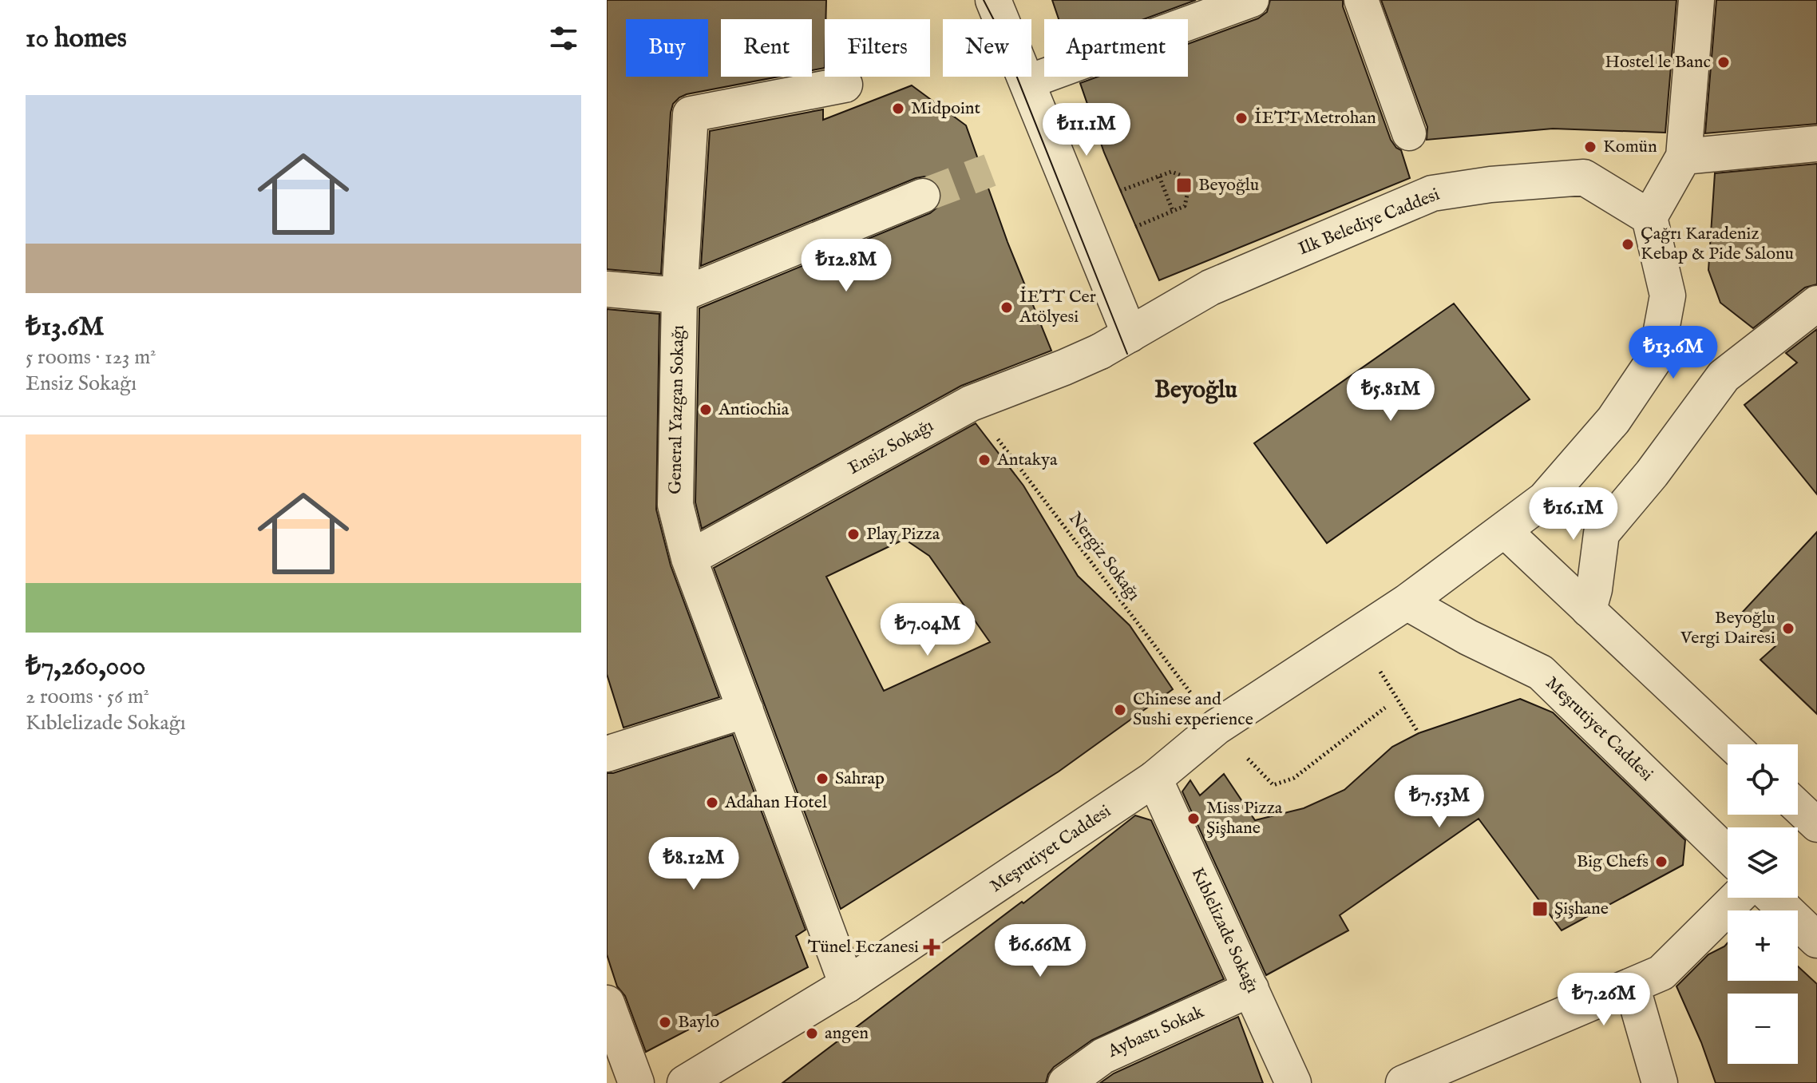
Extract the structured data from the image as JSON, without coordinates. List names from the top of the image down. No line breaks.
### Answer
{"streets":{"street":["Ilk Belediye Caddesi","General Yazgan Sokağı","Ensiz Sokağı","Meşrutiyet Caddesi","Kıblelizade Sokağı","Aybastı Sokak"],"path":["Nergiz Sokağı"]},"crossings":[["Ilk Belediye Caddesi","Ensiz Sokağı"],["Ilk Belediye Caddesi","Meşrutiyet Caddesi"],["General Yazgan Sokağı","Ensiz Sokağı"],["General Yazgan Sokağı","Meşrutiyet Caddesi"],["Ensiz Sokağı","Nergiz Sokağı"],["Nergiz Sokağı","Meşrutiyet Caddesi"],["Meşrutiyet Caddesi","Kıblelizade Sokağı"],["Kıblelizade Sokağı","Aybastı Sokak"]],"districts":["Beyoğlu"],"places":{"other":["Hostel le Banc","Midpoint","İETT Metrohan","Komün","Çağrı Karadeniz Kebap & Pide Salonu","İETT Cer Atölyesi","Antiochia","Antakya","Play Pizza","Beyoğlu Vergi Dairesi","Chinese and Sushi experience","Sahrap","Adahan Hotel","Miss Pizza Şişhane","Big Chefs","Baylo","angen"],"transit":["Beyoğlu","Şişhane"],"health":["Tünel Eczanesi"]},"page":{"heading":"10 homes","chip":["Buy","Rent","Filters","New","Apartment"],"list":[{"name":"₺13.6M","note":"5 rooms · 123 m² · Ensiz Sokağı"},{"name":"₺7,260,000","note":"2 rooms · 56 m² · Kıblelizade Sokağı"}],"price":["₺11.1M","₺12.8M","₺13.6M","₺5.81M","₺16.1M","₺7.04M","₺7.53M","₺8.12M","₺6.66M","₺7.26M"],"map_buttons":["+","−"]}}
